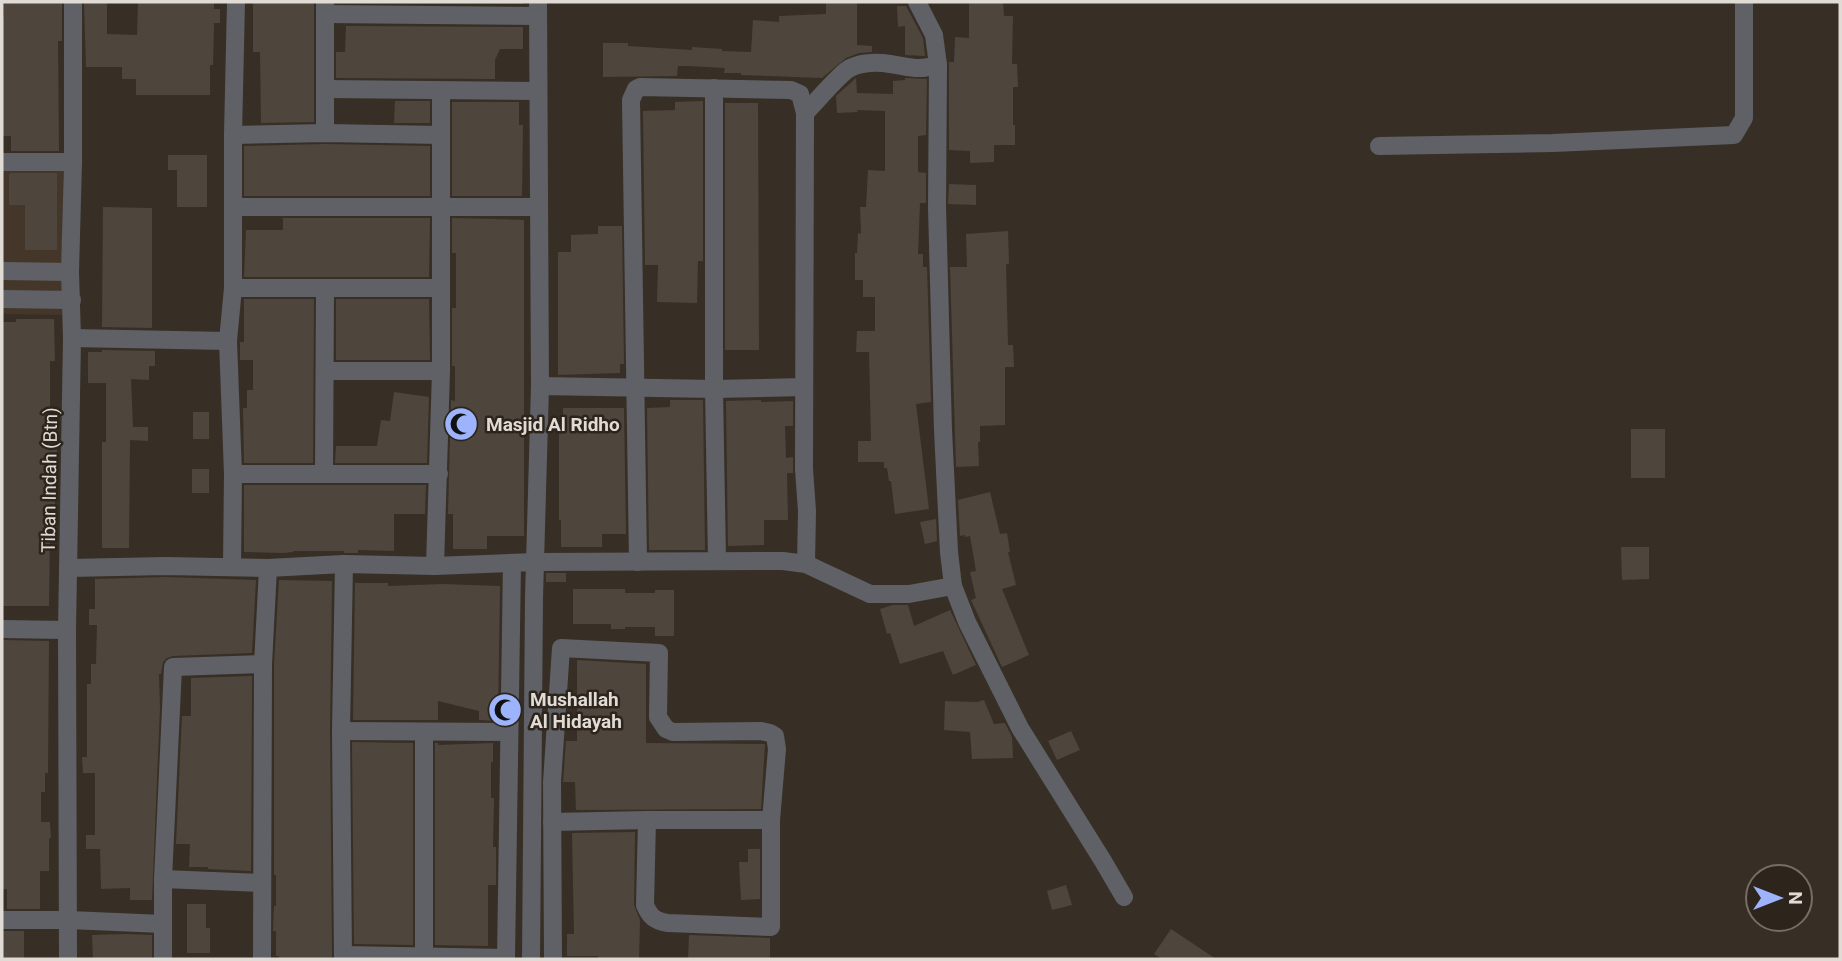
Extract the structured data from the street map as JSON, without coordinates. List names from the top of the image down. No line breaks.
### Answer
{"streets":{"street":["Tiban Indah (Btn)"]},"places":{"mosque":["Masjid Al Ridho","Mushallah Al Hidayah"]},"north":"right"}
